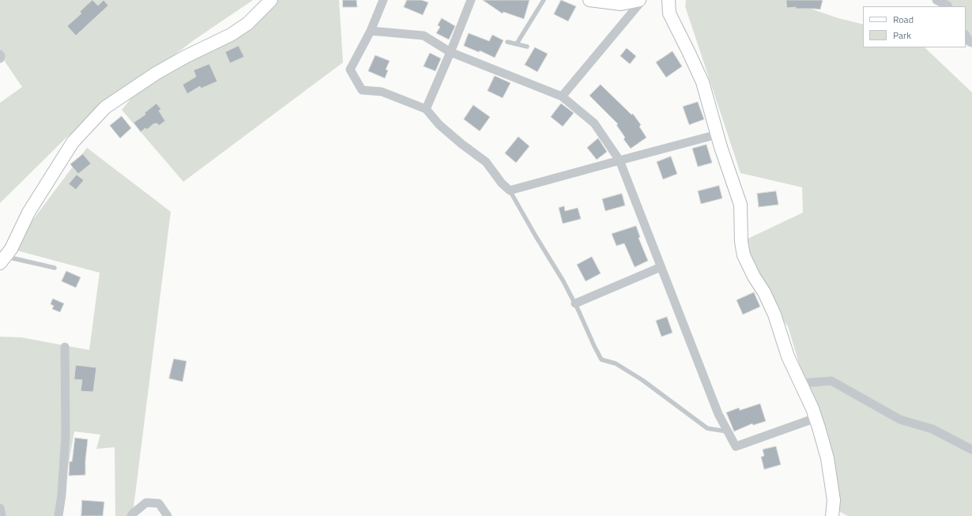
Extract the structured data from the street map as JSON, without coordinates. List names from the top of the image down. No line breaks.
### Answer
{"legend":["Road","Park"]}
